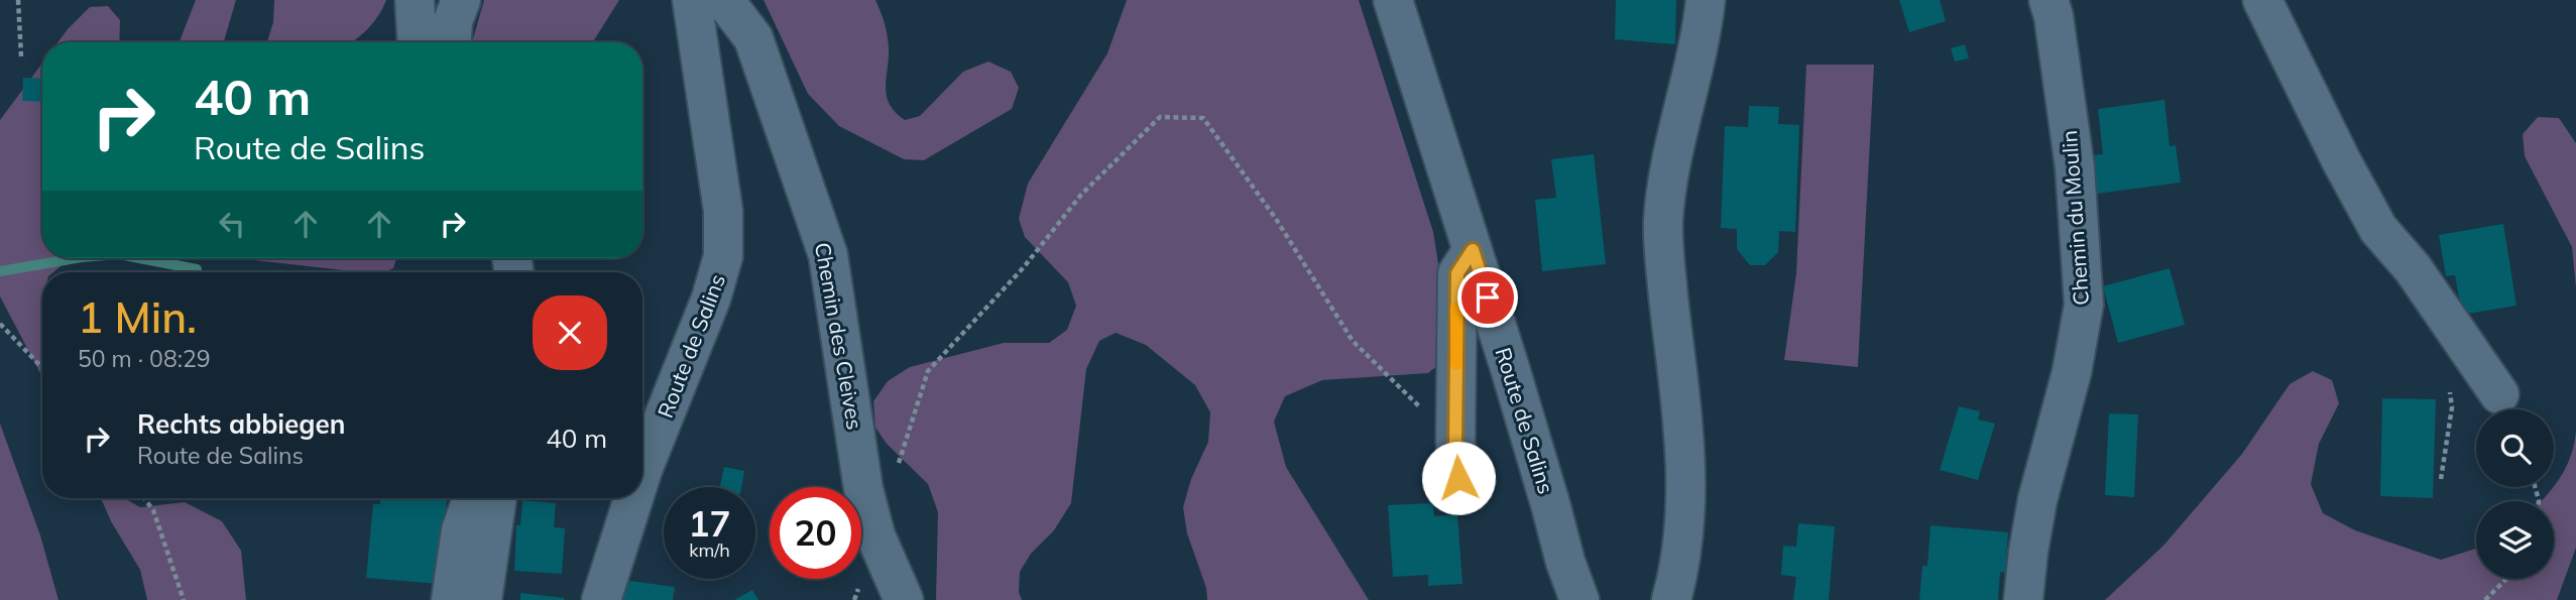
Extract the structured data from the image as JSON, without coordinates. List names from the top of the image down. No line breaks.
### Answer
{"streets":{"street":["Chemin du Moulin","Chemin des Cleives","Route de Salins"]},"page":{"turn":["40 m","Route de Salins"],"heading":["1 Min.","50 m · 08:29"],"list":[{"name":"Rechts abbiegen","note":"Route de Salins","value":"40 m"}],"speed":"17 km/h","limit":"20"}}
